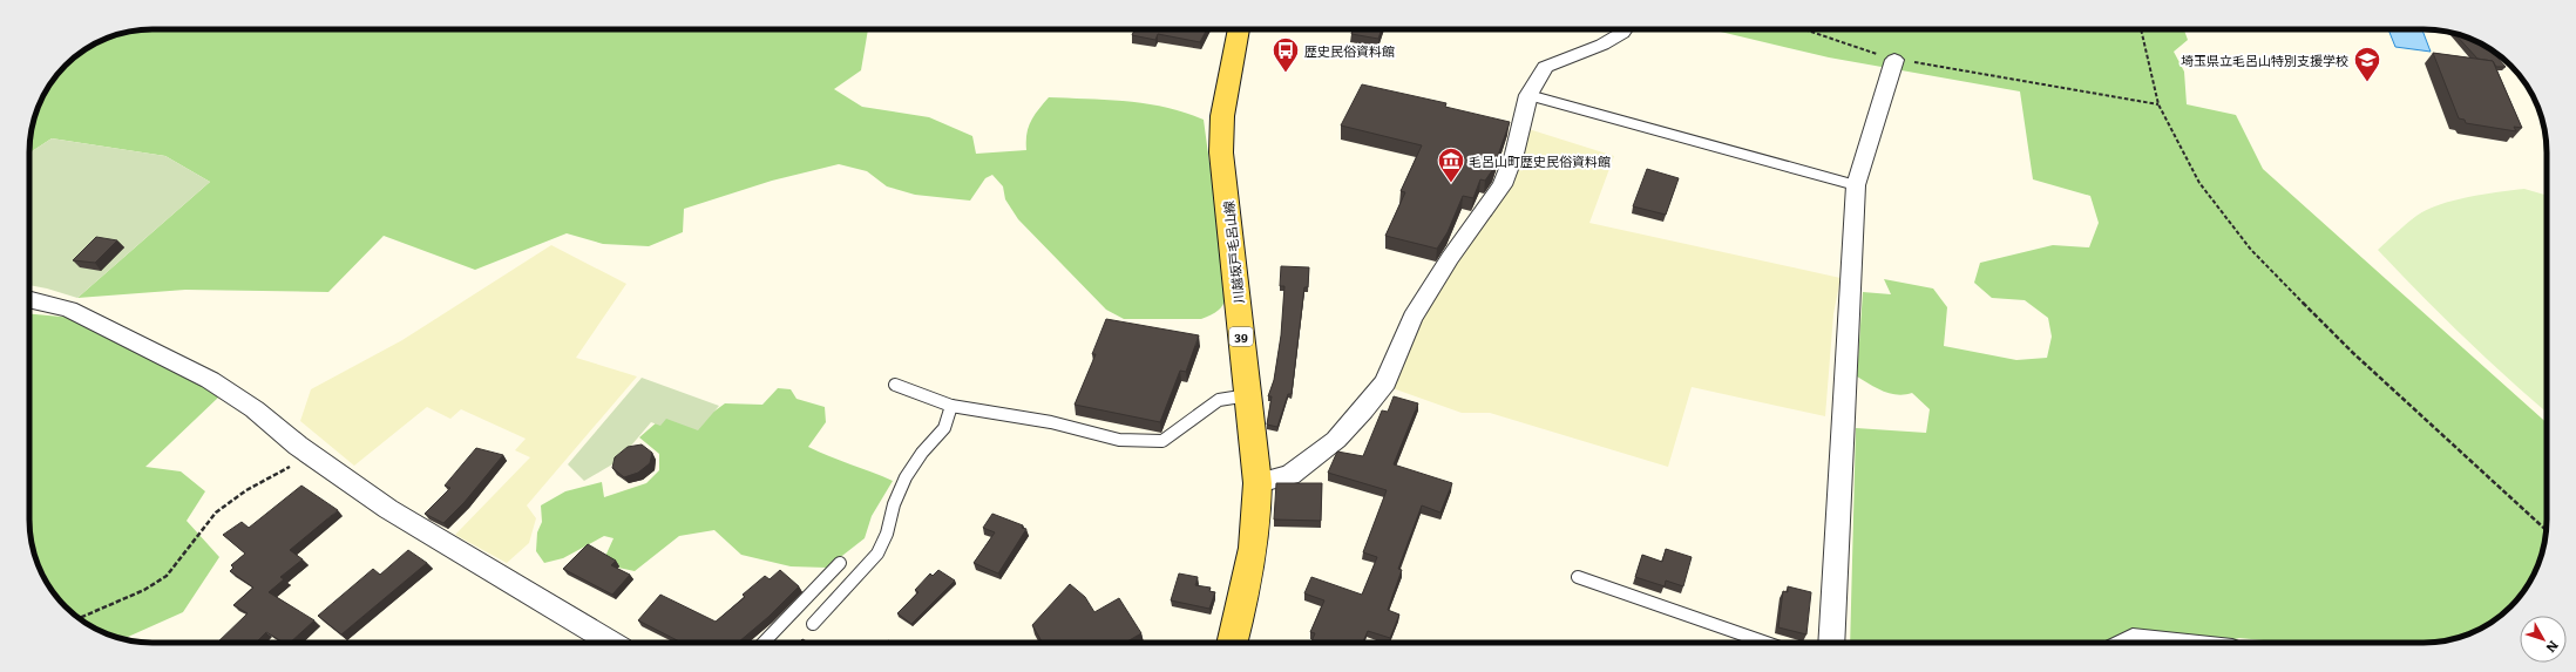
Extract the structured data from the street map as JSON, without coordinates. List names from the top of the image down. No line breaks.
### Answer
{"streets":{"main road":["川越坂戸毛呂山線","39"]},"places":{"bus stop":["歴史民俗資料館"],"school or university":["埼玉県立毛呂山特別支援学校"],"museum":["毛呂山町歴史民俗資料館"]},"north":"bottom right"}
